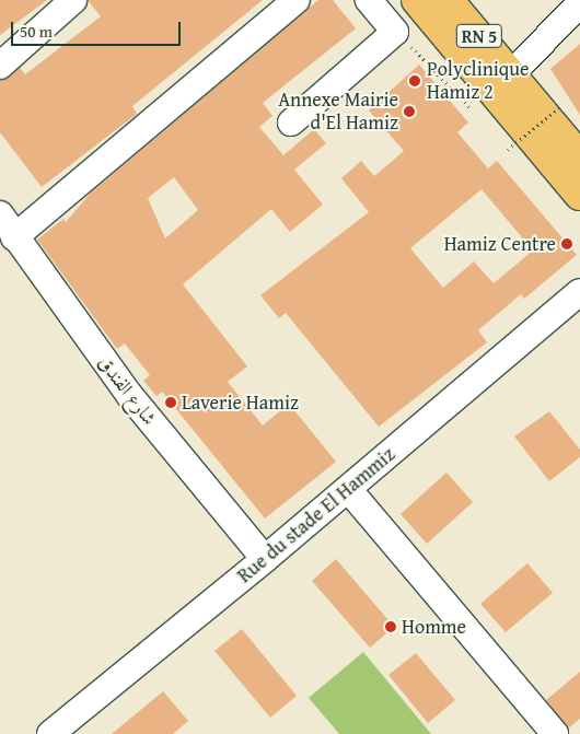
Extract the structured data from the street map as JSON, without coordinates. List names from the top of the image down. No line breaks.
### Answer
{"streets":{"highway":["RN 5"],"street":["شارع الفندق","Rue du stade El Hammiz"]},"crossings":[["شارع الفندق","Rue du stade El Hammiz"]],"places":["Polyclinique Hamiz 2","Annexe Mairie d'El Hamiz","Hamiz Centre","Laverie Hamiz","Homme"],"scale_bar":"50 m"}
